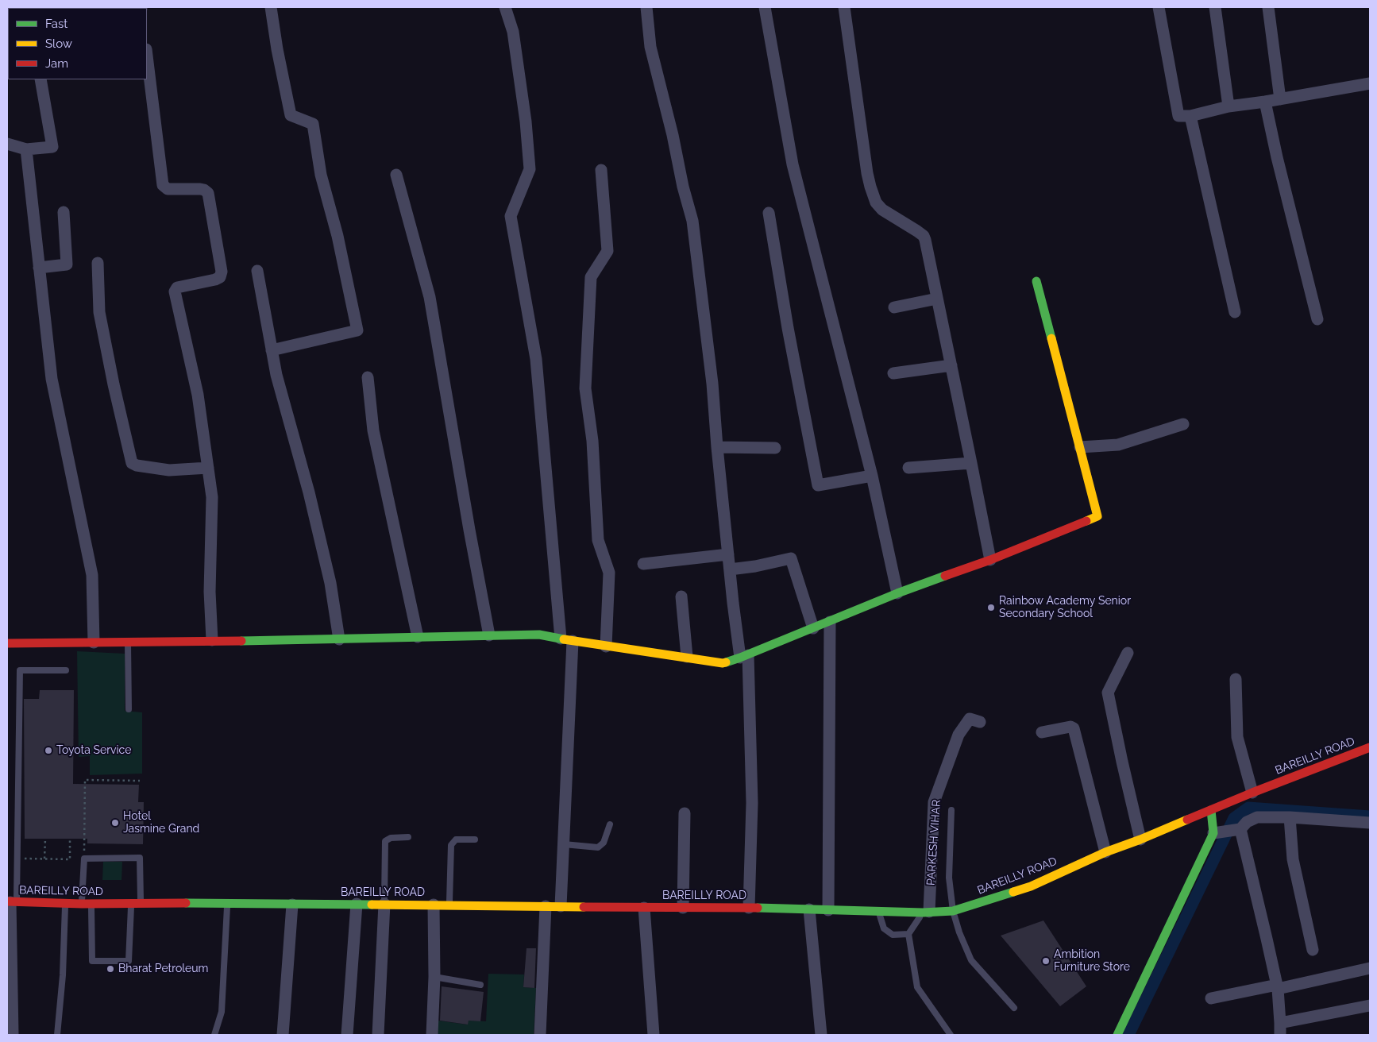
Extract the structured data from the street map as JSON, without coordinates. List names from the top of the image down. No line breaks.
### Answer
{"streets":{"main road":["BAREILLY ROAD"],"street":["PARKESH VIHAR"]},"crossings":[["BAREILLY ROAD","PARKESH VIHAR"]],"places":["Rainbow Academy Senior Secondary School","Toyota Service","Hotel Jasmine Grand","Ambition Furniture Store","Bharat Petroleum"],"legend":["Fast","Slow","Jam"]}
